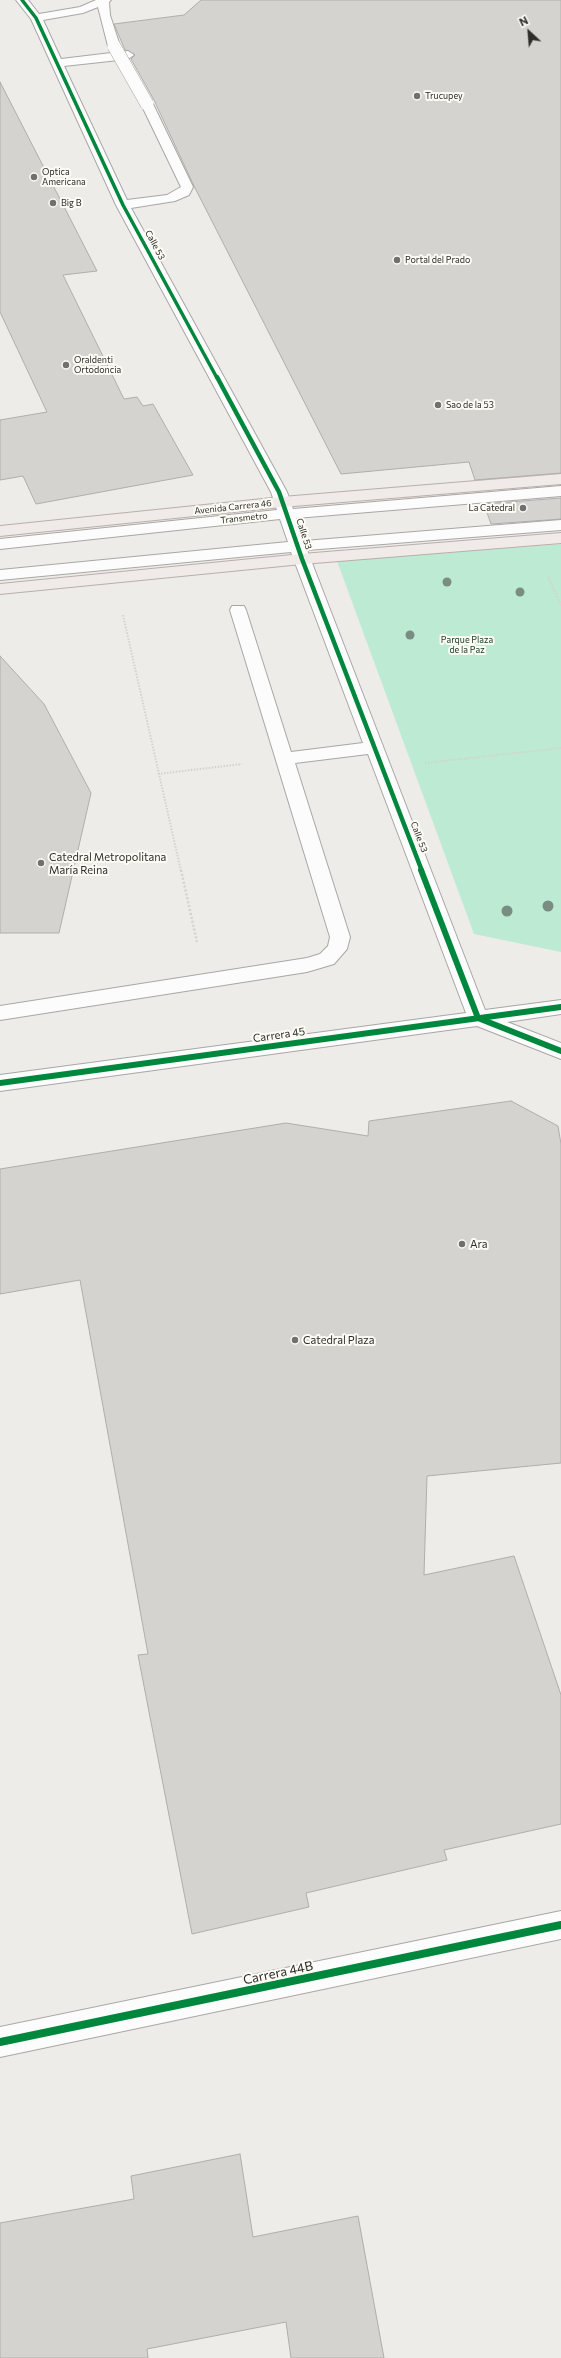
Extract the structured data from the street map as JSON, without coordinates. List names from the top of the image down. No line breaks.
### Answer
{"streets":{"main road":["Avenida Carrera 46"],"street":["Calle 53","Transmetro","Carrera 45","Carrera 44B"]},"crossings":[["Calle 53","Avenida Carrera 46"],["Calle 53","Transmetro"],["Calle 53","Carrera 45"],["Avenida Carrera 46","Transmetro"]],"parks":["Parque Plaza de la Paz"],"places":["Trucupey","Optica Americana","Big B","Portal del Prado","Oraldenti Ortodoncia","Sao de la 53","La Catedral","Catedral Metropolitana María Reina","Ara","Catedral Plaza"],"north":"top left"}
